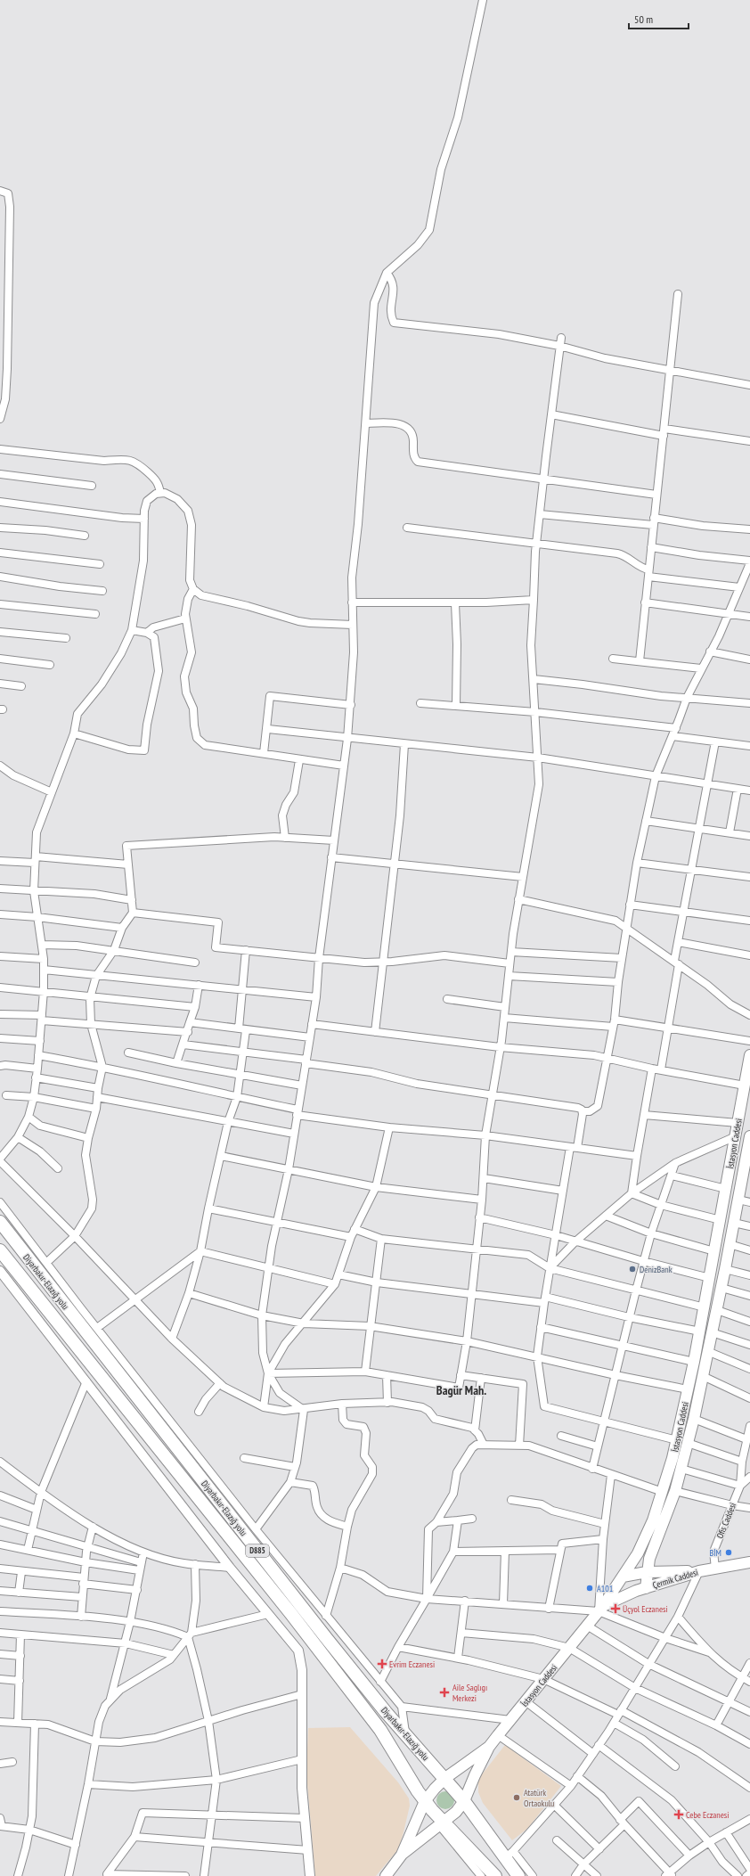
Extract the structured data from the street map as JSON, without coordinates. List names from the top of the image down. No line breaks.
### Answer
{"streets":{"highway":["Diyarbakır-Elazığ yolu","D885"],"main road":["İstasyon Caddesi","Çermik Caddesi"],"street":["Ofis Caddesi"]},"crossings":[["İstasyon Caddesi","Çermik Caddesi"],["Ofis Caddesi","Çermik Caddesi"]],"districts":["Bagür Mah."],"places":{"other":["DenizBank","BİM","A101","Atatürk Ortaokulu"],"health":["Üçyol Eczanesi","Evrim Eczanesi","Aile Saglıgı Merkezi","Cebe Eczanesi"]},"scale_bar":"50 m"}
